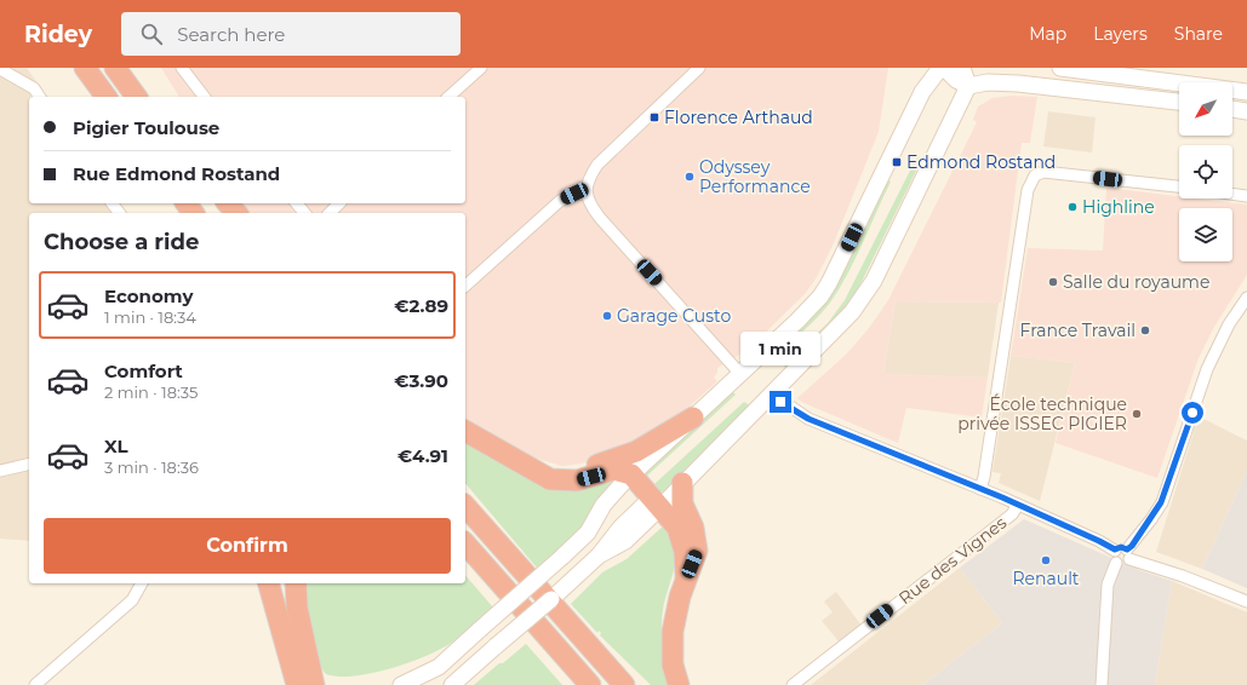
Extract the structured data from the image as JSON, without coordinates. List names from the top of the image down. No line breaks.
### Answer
{"streets":{"street":["Rue des Vignes"]},"places":{"transit":["Florence Arthaud","Edmond Rostand"],"other":["Odyssey Performance","Highline","Salle du royaume","Garage Custo","France Travail","École technique privée ISSEC PIGIER","Renault"]},"north":"bottom left","page":{"header":"Ridey","search":"Search here","nav":["Map","Layers","Share"],"banner":["Pigier Toulouse","Rue Edmond Rostand"],"heading":"Choose a ride","list":[{"name":"Economy","note":"1 min · 18:34","value":"€2.89"},{"name":"Comfort","note":"2 min · 18:35","value":"€3.90"},{"name":"XL","note":"3 min · 18:36","value":"€4.91"}],"bubble":"1 min","buttons":"Confirm"}}
